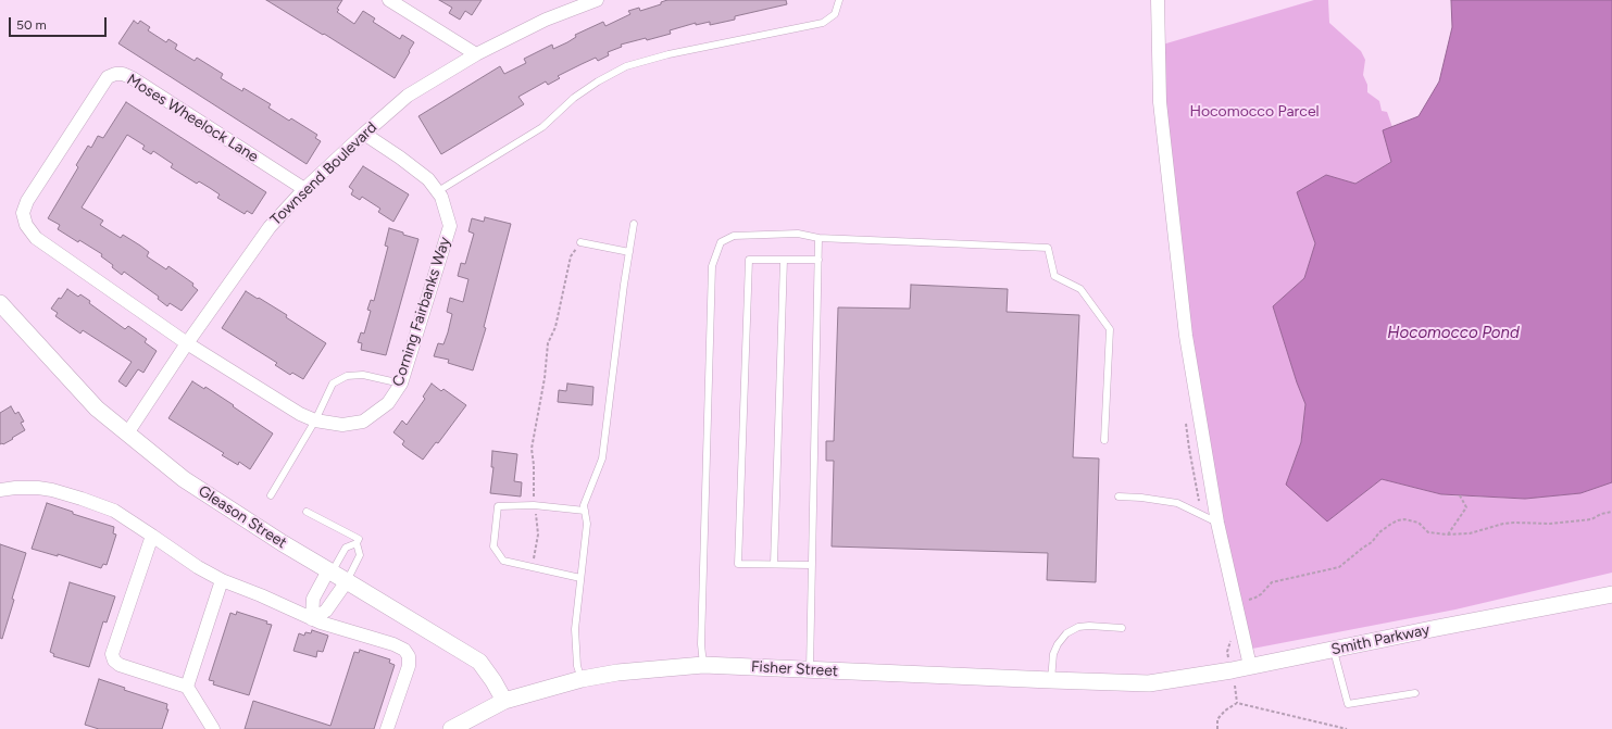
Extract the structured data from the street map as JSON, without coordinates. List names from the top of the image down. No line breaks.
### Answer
{"streets":{"street":["Moses Wheelock Lane","Townsend Boulevard","Corning Fairbanks Way","Gleason Street","Smith Parkway","Fisher Street"]},"crossings":[["Moses Wheelock Lane","Townsend Boulevard"],["Moses Wheelock Lane","Corning Fairbanks Way"],["Townsend Boulevard","Corning Fairbanks Way"],["Townsend Boulevard","Gleason Street"],["Gleason Street","Fisher Street"],["Smith Parkway","Fisher Street"]],"water":["Hocomocco Pond"],"parks":["Hocomocco Parcel"],"scale_bar":"50 m"}
